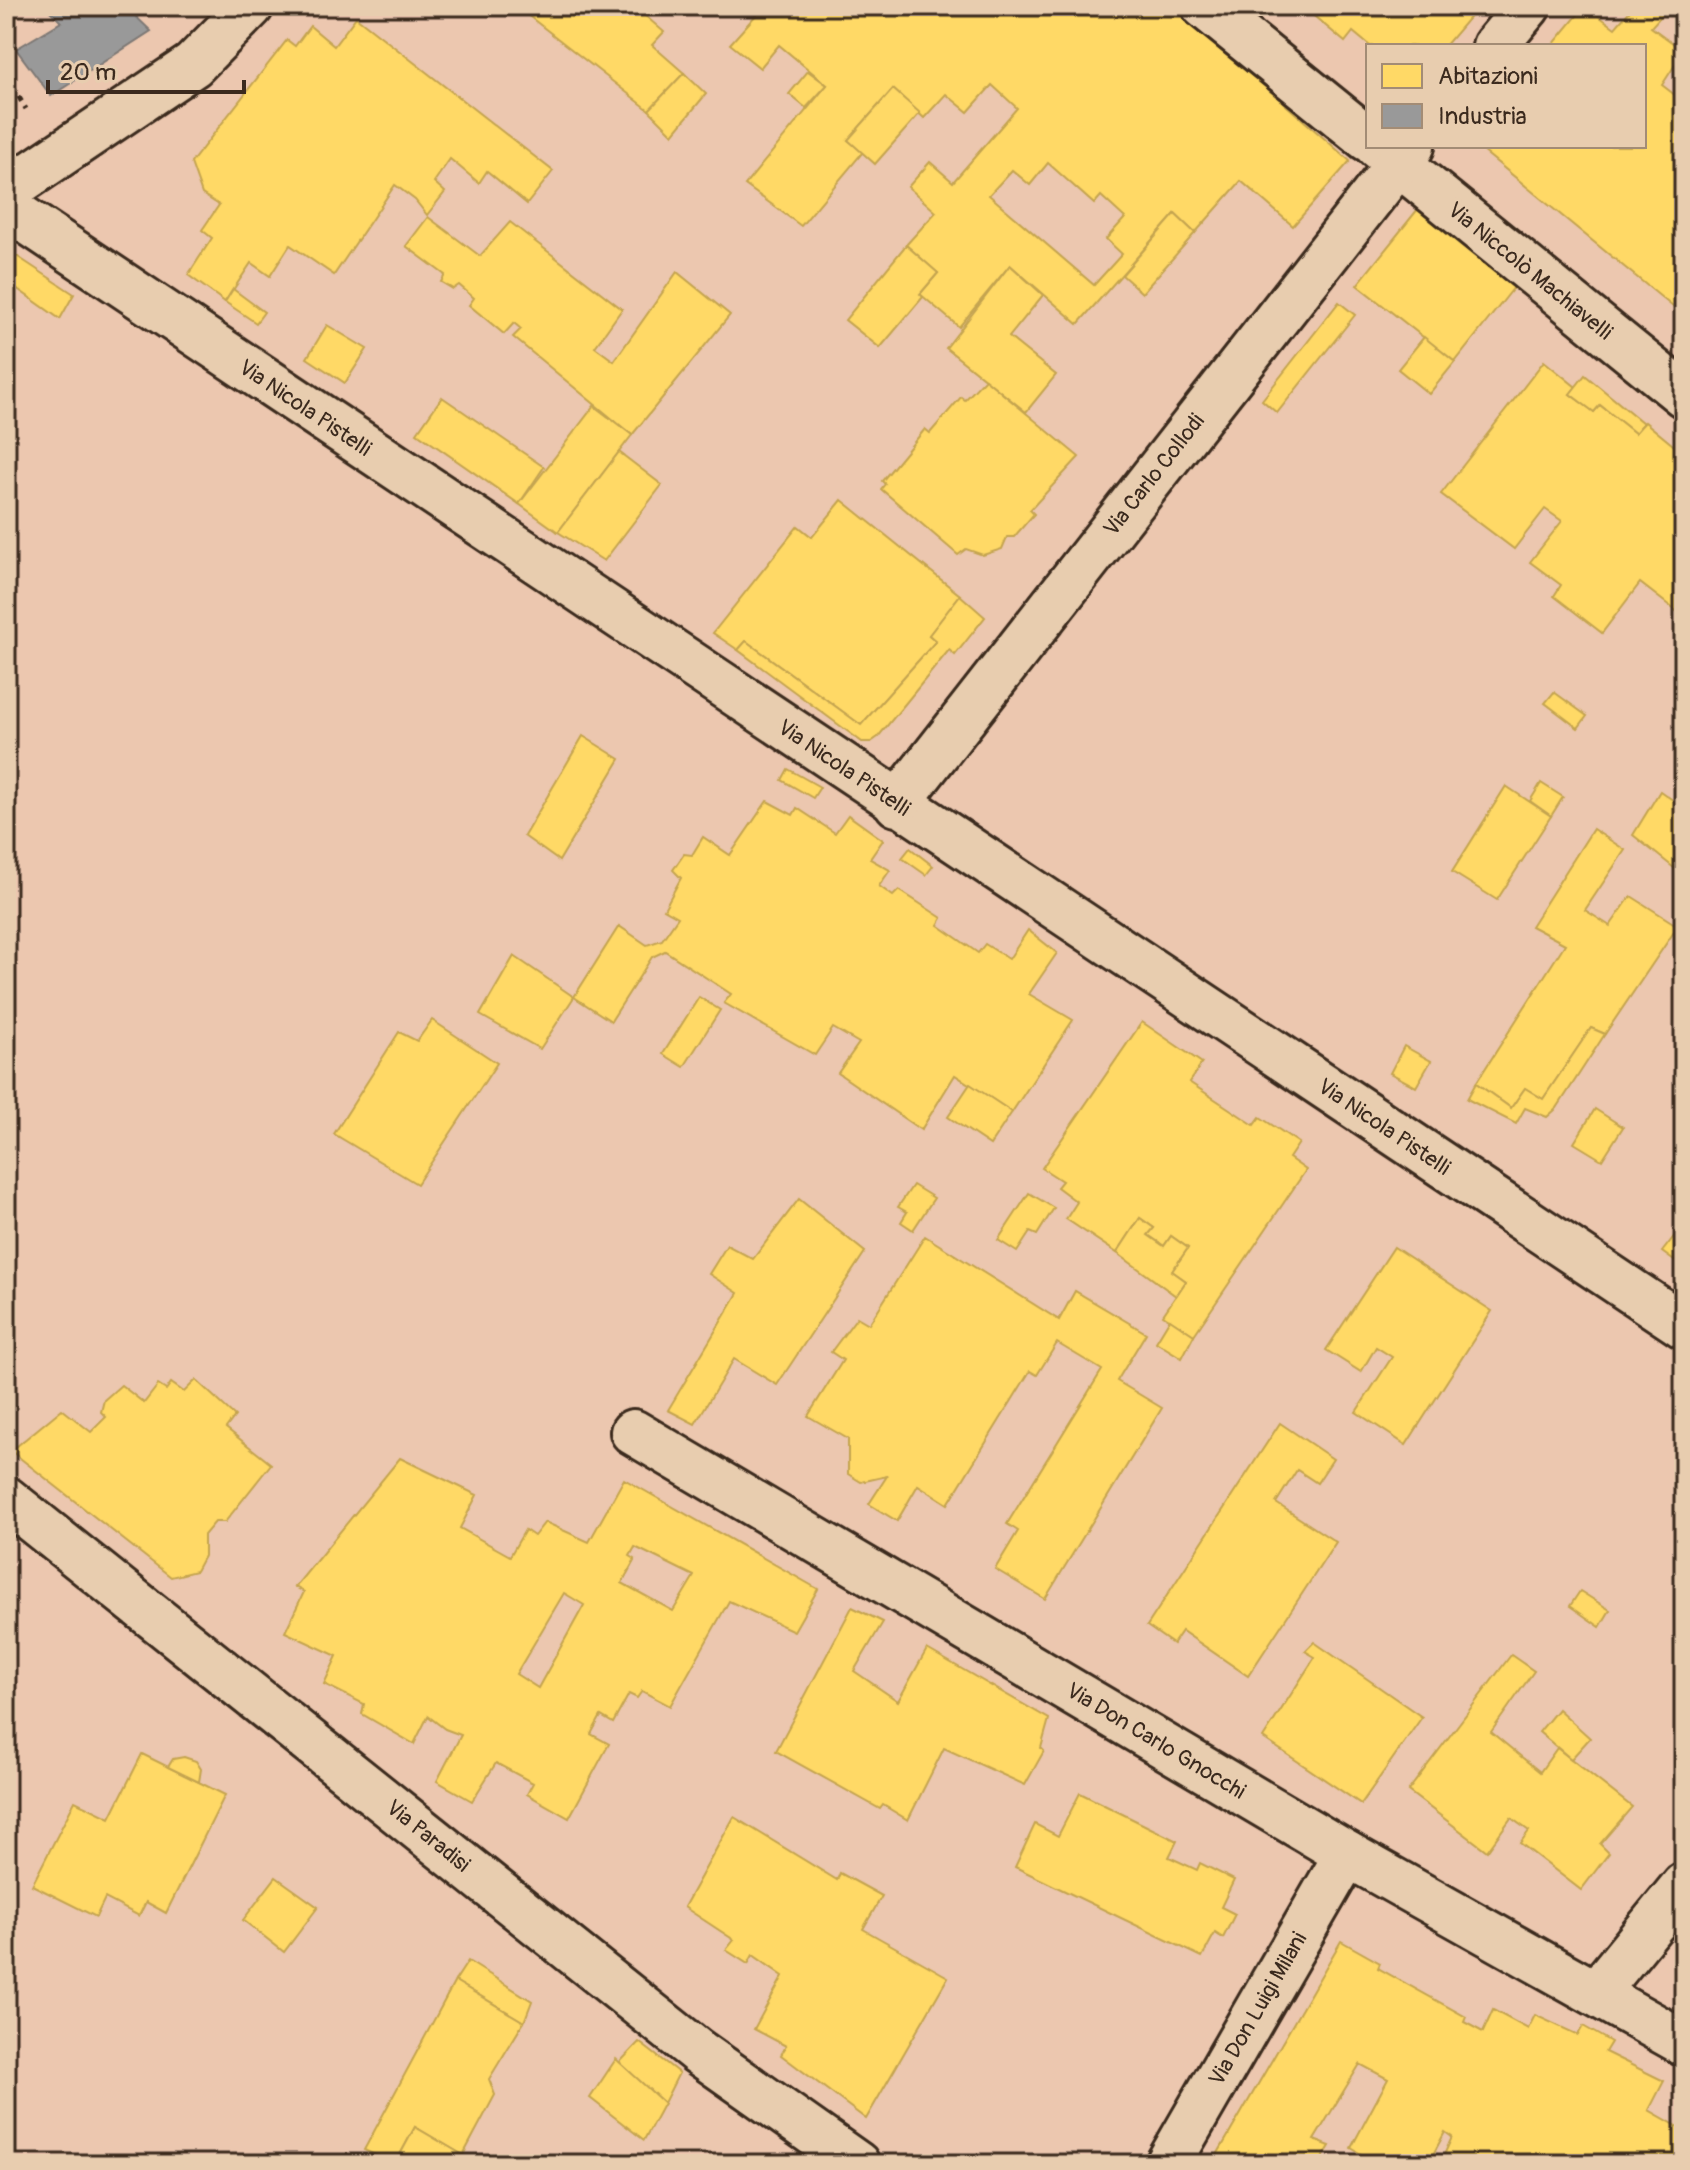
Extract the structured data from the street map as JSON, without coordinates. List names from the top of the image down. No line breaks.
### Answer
{"streets":{"street":["Via Niccolò Machiavelli","Via Nicola Pistelli","Via Carlo Collodi","Via Don Carlo Gnocchi","Via Paradisi","Via Don Luigi Milani"]},"crossings":[["Via Niccolò Machiavelli","Via Carlo Collodi"],["Via Nicola Pistelli","Via Carlo Collodi"],["Via Don Carlo Gnocchi","Via Don Luigi Milani"]],"legend":["Abitazioni","Industria"],"scale_bar":"20 m"}
